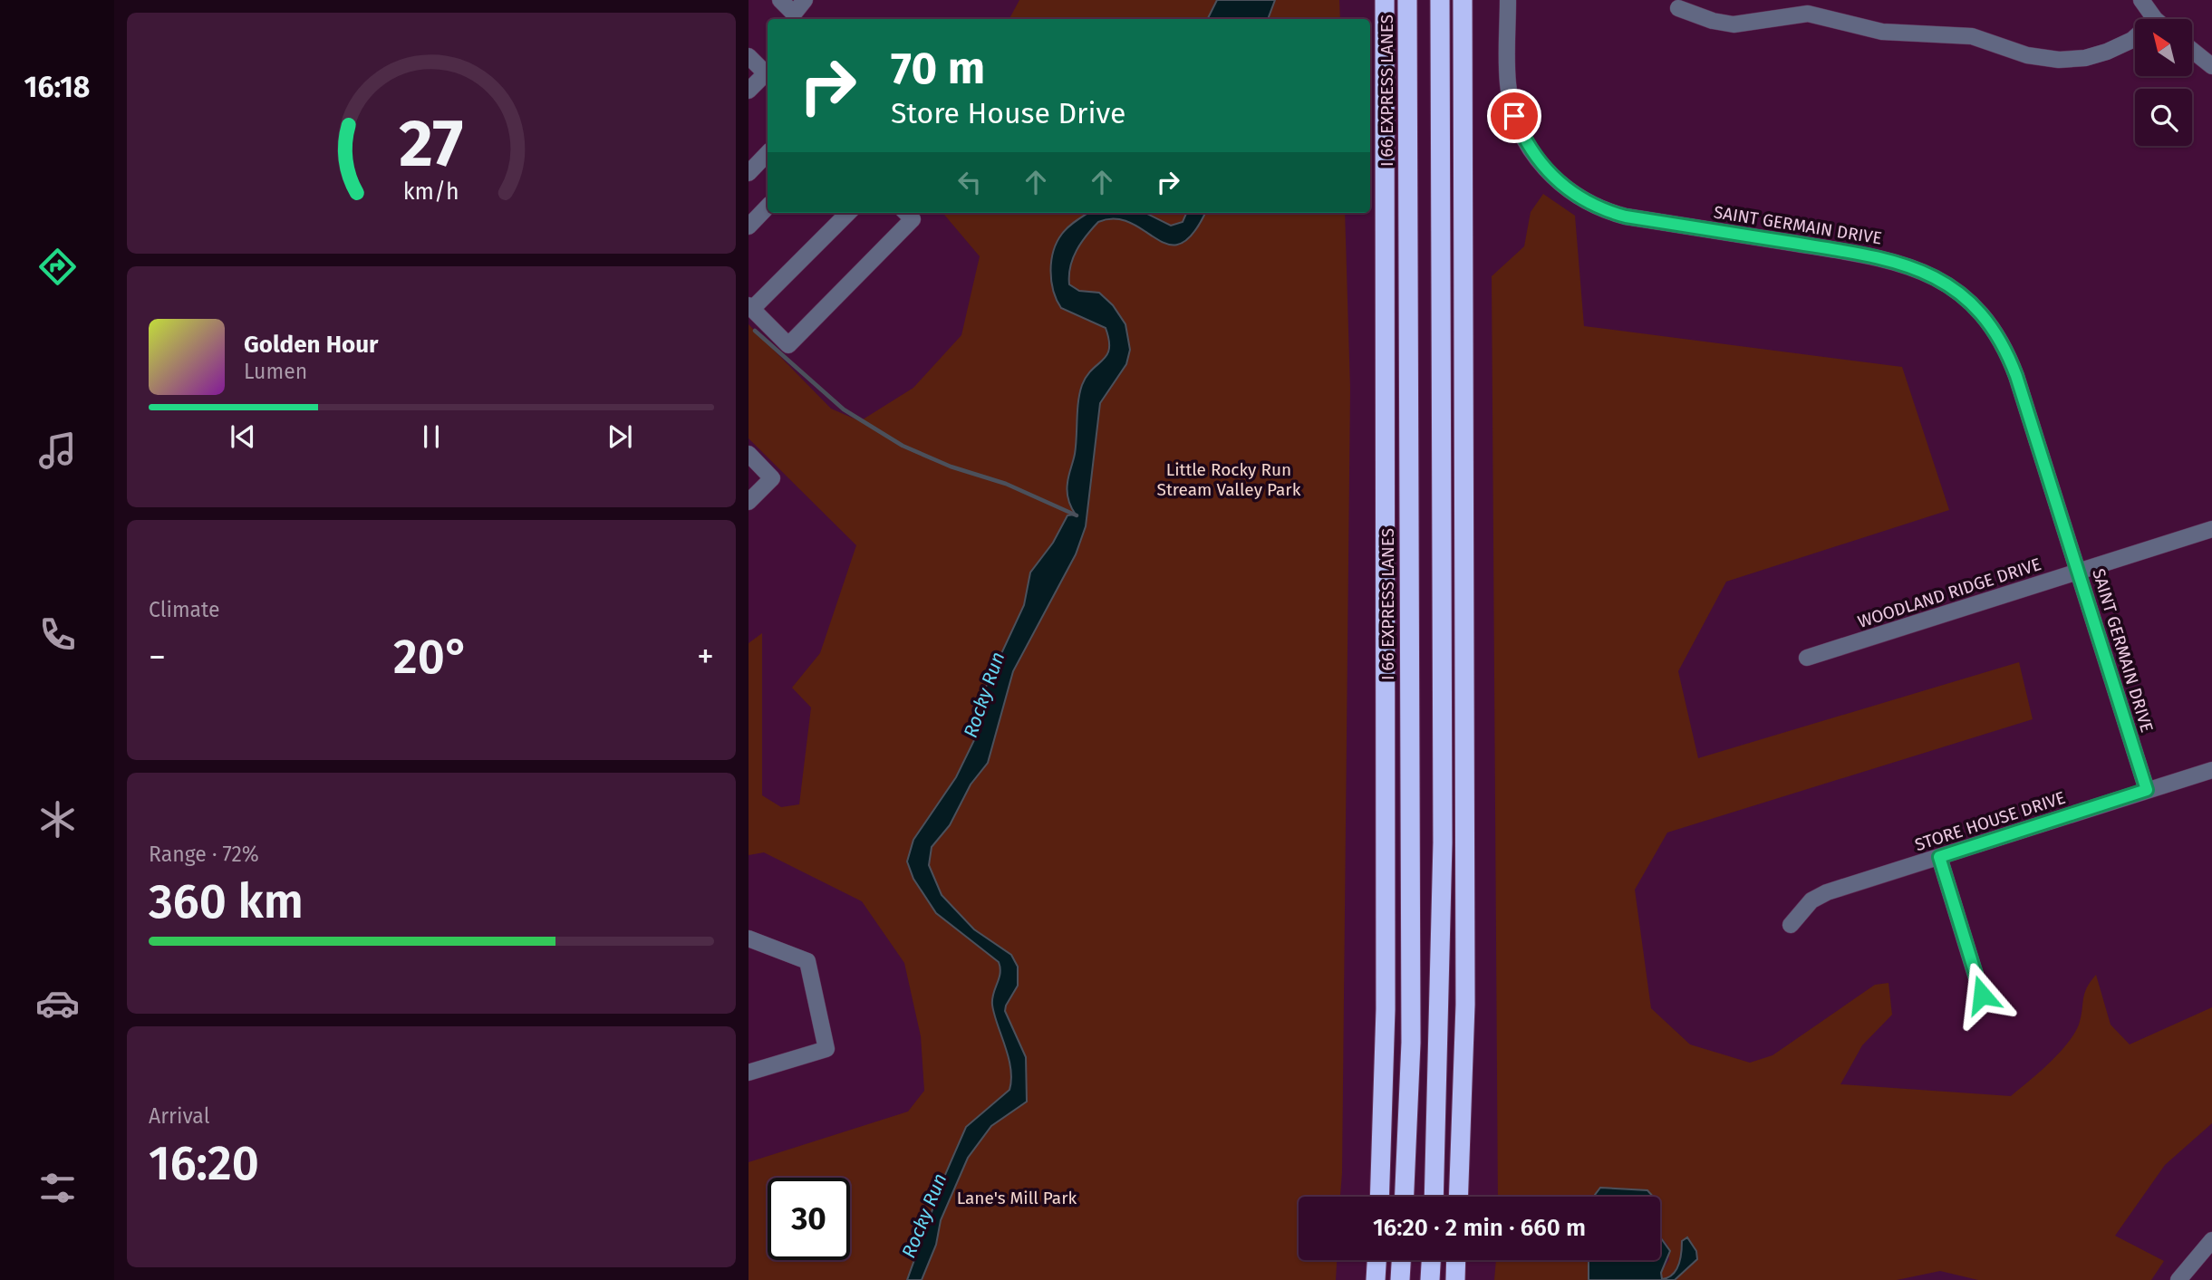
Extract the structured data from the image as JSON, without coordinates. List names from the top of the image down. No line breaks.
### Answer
{"streets":{"highway":["I 66 EXPRESS LANES"],"street":["SAINT GERMAIN DRIVE","WOODLAND RIDGE DRIVE","STORE HOUSE DRIVE"]},"crossings":[["SAINT GERMAIN DRIVE","WOODLAND RIDGE DRIVE"],["SAINT GERMAIN DRIVE","STORE HOUSE DRIVE"]],"water":["Rocky Run"],"parks":["Little Rocky Run Stream Valley Park","Lane's Mill Park"],"north":"top left","page":{"tabs":"16:18","turn":["70 m","Store House Drive"],"song":["Golden Hour","Lumen"],"tile":["Climate",["Range · 72%","360 km"],["Arrival","16:20"]],"heat":["−","20°","+"],"limit":"30","trip":"16:20 · 2 min · 660 m","gauge":["27","km/h"]}}
